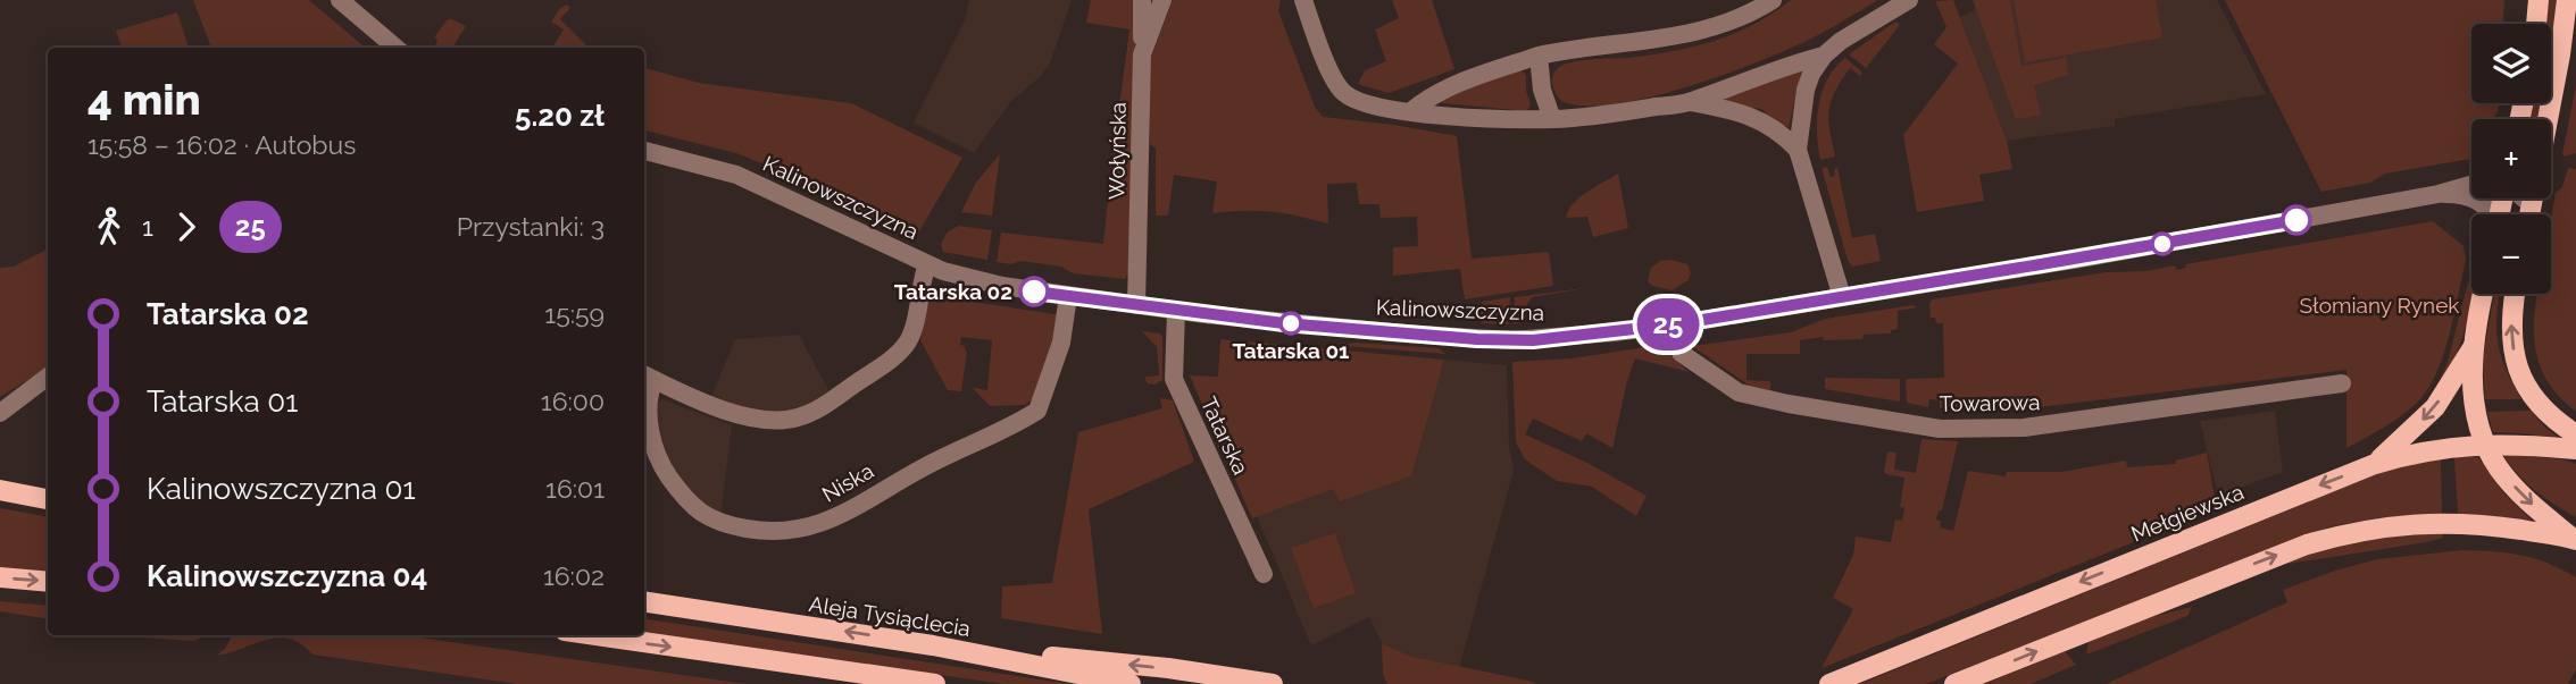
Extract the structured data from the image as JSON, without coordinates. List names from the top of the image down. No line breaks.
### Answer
{"streets":{"main road":["Mełgiewska","Aleja Tysiąclecia"],"street":["Wołyńska","Kalinowszczyzna","Towarowa","Tatarska","Niska"]},"crossings":[["Wołyńska","Kalinowszczyzna"],["Kalinowszczyzna","Towarowa"],["Kalinowszczyzna","Tatarska"],["Kalinowszczyzna","Niska"]],"parks":["Słomiany Rynek"],"places":["Tatarska 02","Tatarska 01"],"lines":["bus line 25"],"page":{"on_map":"25","map_buttons":["+","−"],"heading":["4 min","15:58 – 16:02 · Autobus","5.20 zł"],"legs":["1","25","Przystanki: 3"],"list":[{"name":"Tatarska 02","value":"15:59"},{"name":"Tatarska 01","value":"16:00"},{"name":"Kalinowszczyzna 01","value":"16:01"},{"name":"Kalinowszczyzna 04","value":"16:02"}]}}
